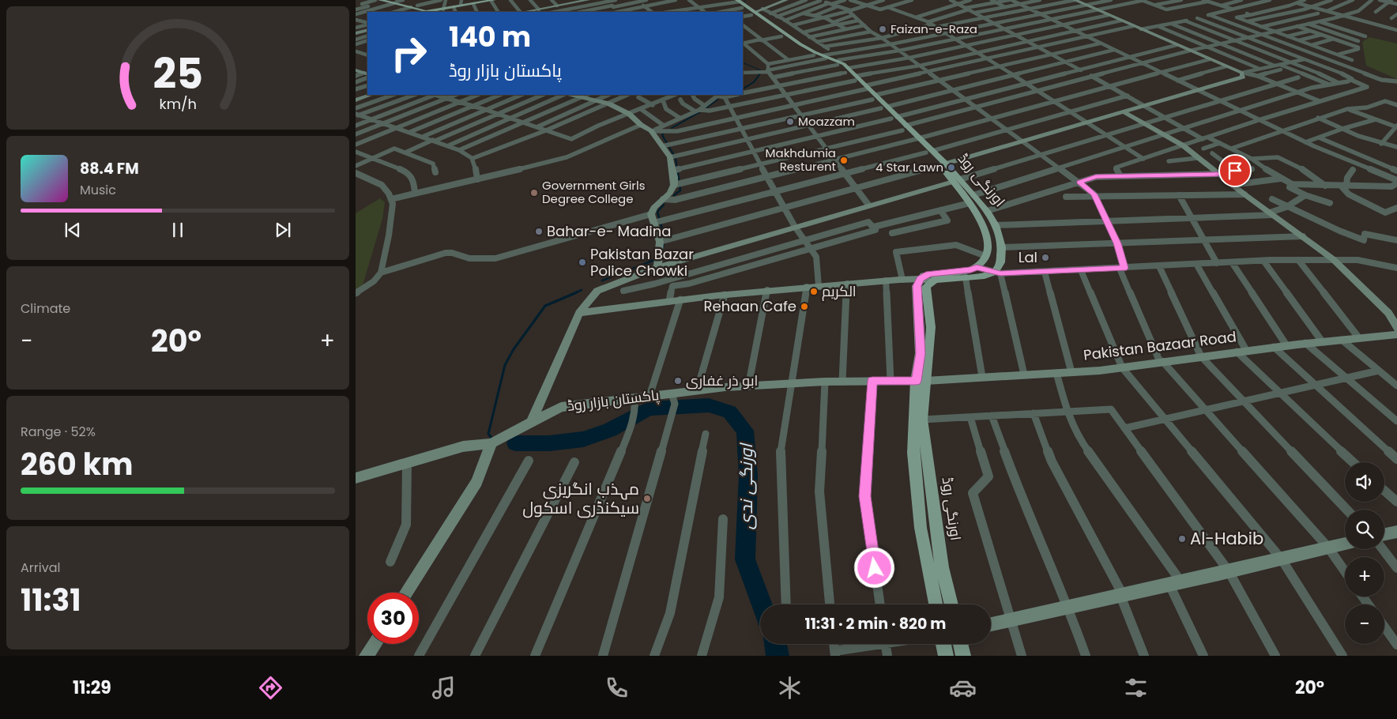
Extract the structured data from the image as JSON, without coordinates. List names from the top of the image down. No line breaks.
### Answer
{"streets":{"main road":["اورنگی روڈ"],"street":["Pakistan Bazaar Road","پاکستان بازار روڈ"]},"crossings":[["اورنگی روڈ","Pakistan Bazaar Road"],["اورنگی روڈ","پاکستان بازار روڈ"],["Pakistan Bazaar Road","پاکستان بازار روڈ"]],"water":["اورنگی ندی"],"places":["Faizan-e-Raza","Moazzam","Makhdumia Resturent","4 Star Lawn","Government Girls Degree College","Bahar-e- Madina","Lal","Pakistan Bazar Police Chowki","الکریم","Rehaan Cafe","ابو ذر غفاری","مہذب انگریزی سیکنڈری اسکول","Al-Habib"],"page":{"turn":["140 m","پاکستان بازار روڈ"],"song":["88.4 FM","Music"],"tile":["Climate",["Range · 52%","260 km"],["Arrival","11:31"]],"heat":["−","20°","+"],"map_buttons":["+","−"],"limit":"30","trip":"11:31 · 2 min · 820 m","tabs":["11:29","20°"],"gauge":["25","km/h"]}}
